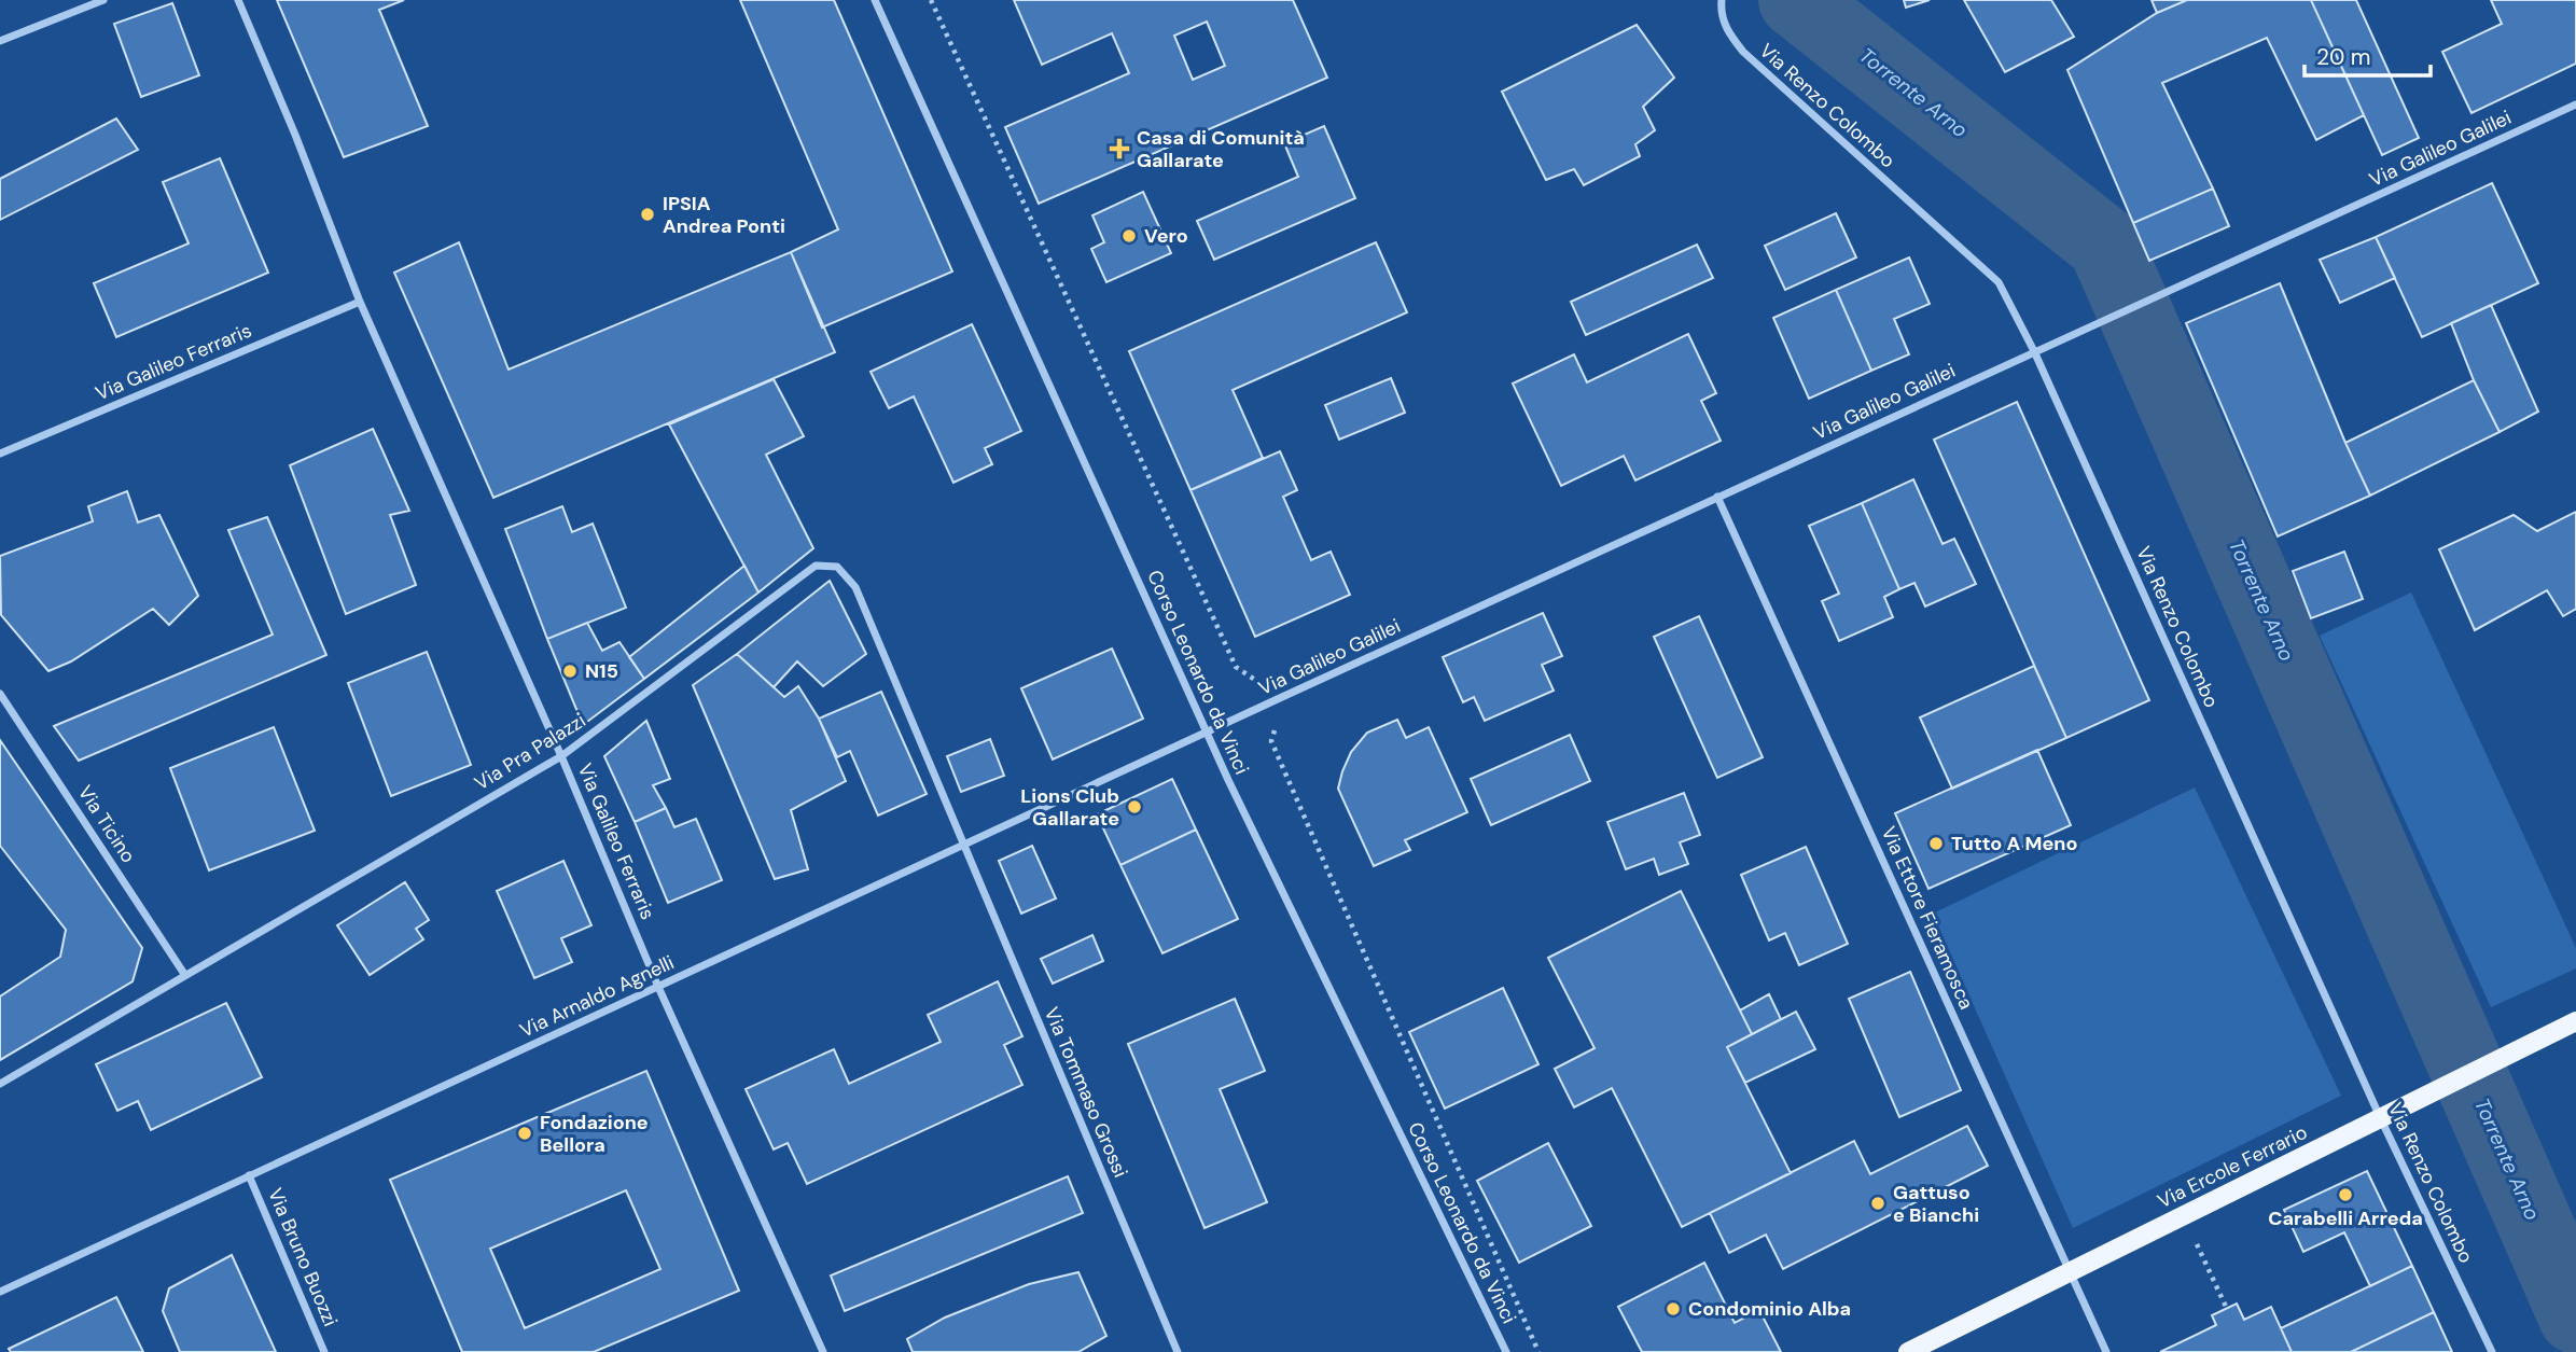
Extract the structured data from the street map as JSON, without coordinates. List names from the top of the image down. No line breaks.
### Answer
{"streets":{"main road":["Via Ercole Ferrario"],"street":["Via Renzo Colombo","Via Galileo Galilei","Via Galileo Ferraris","Corso Leonardo da Vinci","Via Pra Palazzi","Via Ticino","Via Ettore Fieramosca","Via Arnaldo Agnelli","Via Tommaso Grossi","Via Bruno Buozzi"]},"crossings":[["Via Renzo Colombo","Via Galileo Galilei"],["Via Renzo Colombo","Via Ercole Ferrario"],["Via Galileo Galilei","Corso Leonardo da Vinci"],["Via Galileo Galilei","Via Ettore Fieramosca"],["Via Galileo Galilei","Via Arnaldo Agnelli"],["Via Galileo Ferraris","Via Pra Palazzi"],["Via Galileo Ferraris","Via Arnaldo Agnelli"],["Corso Leonardo da Vinci","Via Arnaldo Agnelli"],["Via Pra Palazzi","Via Ticino"],["Via Pra Palazzi","Via Arnaldo Agnelli"],["Via Pra Palazzi","Via Tommaso Grossi"],["Via Ettore Fieramosca","Via Ercole Ferrario"],["Via Arnaldo Agnelli","Via Tommaso Grossi"],["Via Arnaldo Agnelli","Via Bruno Buozzi"]],"water":["Torrente Arno"],"places":{"health":["Casa di Comunità Gallarate"],"other":["IPSIA Andrea Ponti","Vero","N15","Lions Club Gallarate","Tutto A Meno","Fondazione Bellora","Carabelli Arreda","Gattuso e Bianchi","Condominio Alba"]},"scale_bar":"20 m"}
